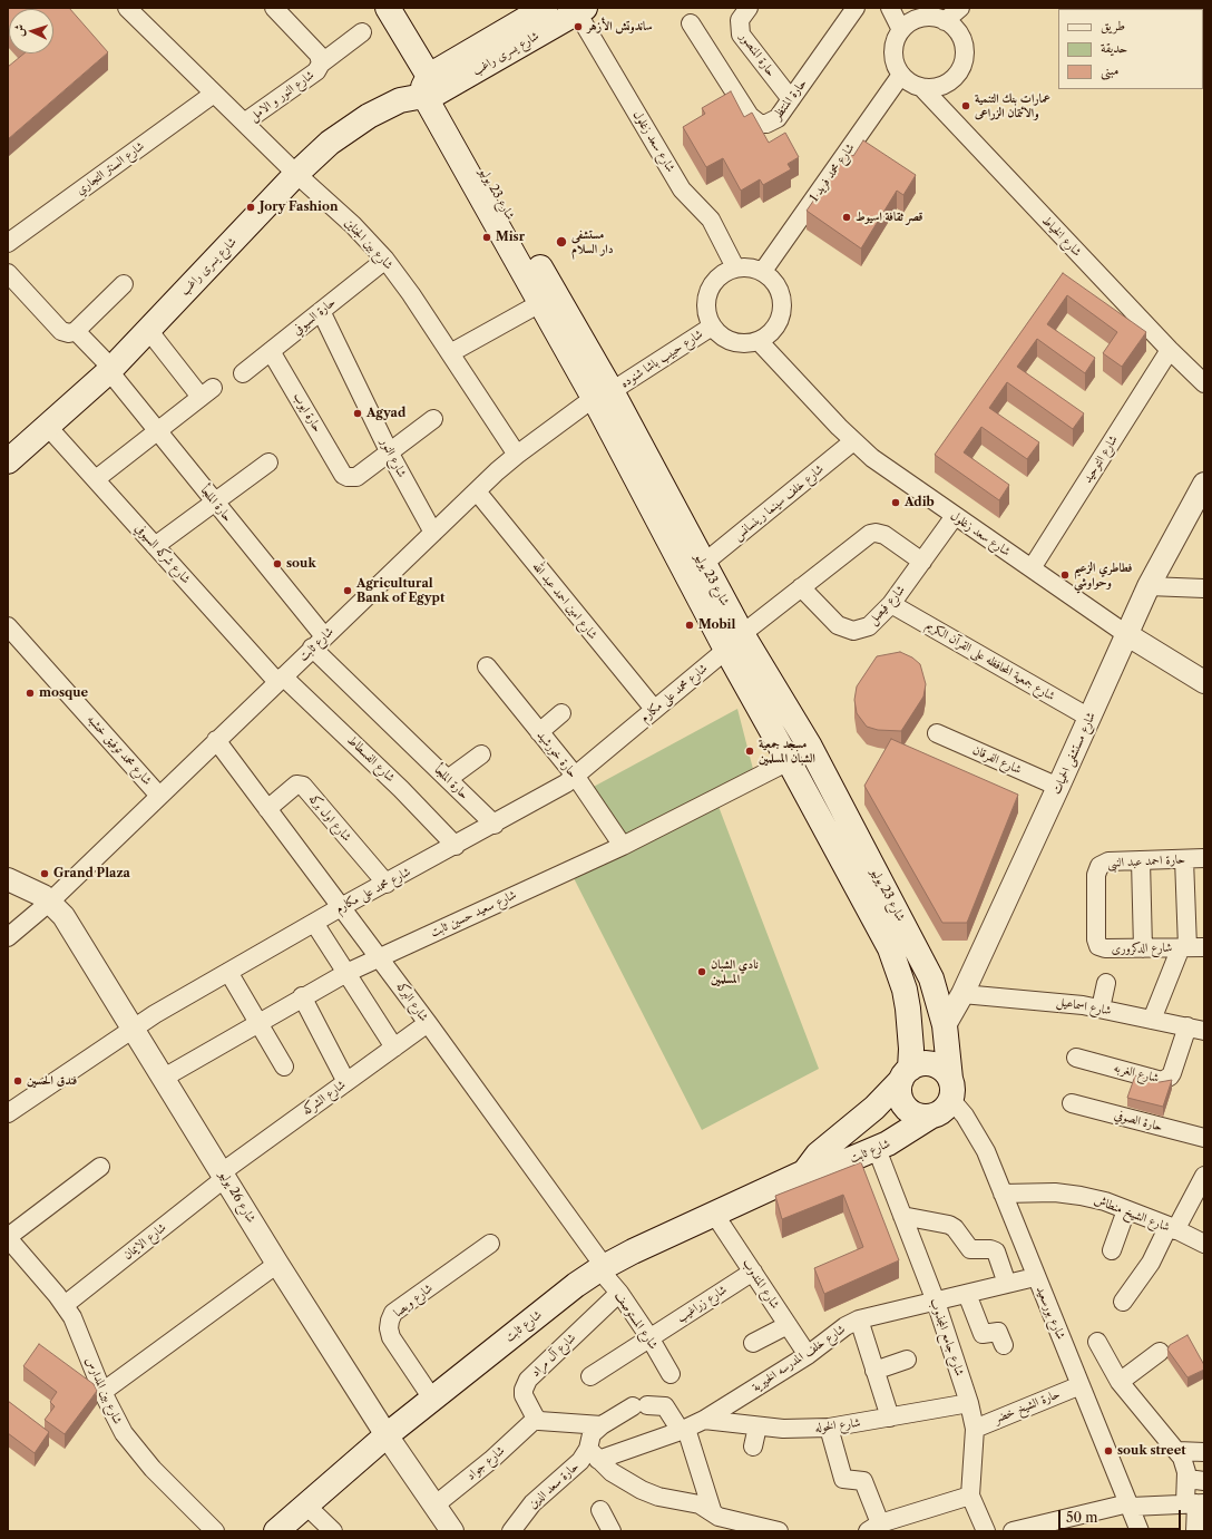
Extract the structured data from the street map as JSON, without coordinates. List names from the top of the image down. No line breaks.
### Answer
{"streets":{"main road":["شارع يسرى راغب","شارع 23 يوليو","شارع ثابت"],"street":["حارة المنصور","شارع النور و الامل","حارة المنتظر","شارع سعد زغلول","شارع السنتر التجاري","شارع محمد فريد 1","شارع الخياط","شارع بين الجناين","حارة السيوفي","شارع حبيب باشا شنوده","حارة ايوب","شارع النور","شارع التوحيد","شارع خلف سينما رينسانس","حارة الملجأ","شارع شركه السيوفي","شارع امين احمد عبد الله","شارع فيصل","شارع جمعية المحافظه على القرآن الكريم","شارع محمد على مكارم","شارع محمد توفيق خشبه","شارع مستشفى الحميات","حارة خورشيد","شارع الفسطاط","شارع الفرقان","شارع اول بركه","حارة احمد عبد النبى","شارع سعيد حسين ثابت","شارع الدكرورى","شارع البركه","شارع اسماعيل","شارع الغربه","شارع الشركه","حارة الصوفي","شارع 26 يوليو","شارع الشيخ منطاش","شارع الايمان","شارع المندوب","شارع ويصا","شارع زراغيب","شارع بورسعيد","شارع المستوصف","شارع جامع المجذوب","شارع آل مراد","شارع خلف المدرسه الخيرية","شارع بين المدارس","حارة الشيخ خضر","شارع الخوله","شارع جواد","حارة سعد الدين"]},"crossings":[["شارع يسرى راغب","شارع سعد زغلول"],["شارع يسرى راغب","شارع 23 يوليو"],["شارع يسرى راغب","شارع بين الجناين"],["شارع يسرى راغب","حارة الملجأ"],["شارع يسرى راغب","شارع شركه السيوفي"],["حارة المنصور","حارة المنتظر"],["شارع النور و الامل","شارع بين الجناين"],["شارع سعد زغلول","شارع محمد فريد 1"],["شارع سعد زغلول","شارع حبيب باشا شنوده"],["شارع سعد زغلول","شارع التوحيد"],["شارع سعد زغلول","شارع خلف سينما رينسانس"],["شارع سعد زغلول","شارع فيصل"],["شارع سعد زغلول","شارع مستشفى الحميات"],["شارع السنتر التجاري","شارع بين الجناين"],["شارع محمد فريد 1","شارع الخياط"],["شارع محمد فريد 1","شارع حبيب باشا شنوده"],["شارع 23 يوليو","شارع حبيب باشا شنوده"],["شارع 23 يوليو","شارع خلف سينما رينسانس"],["شارع 23 يوليو","شارع ثابت"],["شارع 23 يوليو","شارع محمد على مكارم"],["شارع 23 يوليو","شارع مستشفى الحميات"],["شارع 23 يوليو","شارع سعيد حسين ثابت"],["شارع 23 يوليو","شارع بورسعيد"],["شارع الخياط","شارع التوحيد"],["شارع بين الجناين","حارة السيوفي"],["شارع بين الجناين","شارع ثابت"],["حارة السيوفي","حارة ايوب"],["حارة السيوفي","شارع النور"],["شارع حبيب باشا شنوده","شارع ثابت"],["حارة ايوب","شارع النور"],["شارع النور","شارع ثابت"],["حارة الملجأ","شارع ثابت"],["حارة الملجأ","شارع محمد على مكارم"],["شارع شركه السيوفي","شارع ثابت"],["شارع شركه السيوفي","شارع الفسطاط"],["شارع امين احمد عبد الله","شارع ثابت"],["شارع امين احمد عبد الله","شارع محمد على مكارم"],["شارع فيصل","شارع جمعية المحافظه على القرآن الكريم"],["شارع فيصل","شارع محمد على مكارم"],["شارع ثابت","شارع محمد توفيق خشبه"],["شارع ثابت","شارع الفسطاط"],["شارع ثابت","شارع البركه"],["شارع ثابت","شارع 26 يوليو"],["شارع ثابت","شارع المندوب"],["شارع ثابت","شارع ويصا"],["شارع ثابت","شارع بورسعيد"],["شارع ثابت","شارع المستوصف"],["شارع ثابت","شارع جامع المجذوب"],["شارع جمعية المحافظه على القرآن الكريم","شارع مستشفى الحميات"],["شارع محمد على مكارم","حارة خورشيد"],["شارع محمد على مكارم","شارع الفسطاط"],["شارع محمد على مكارم","شارع اول بركه"],["شارع محمد على مكارم","شارع البركه"],["شارع محمد على مكارم","شارع 26 يوليو"],["شارع مستشفى الحميات","شارع الفرقان"],["شارع مستشفى الحميات","شارع اسماعيل"],["حارة خورشيد","شارع سعيد حسين ثابت"],["شارع اول بركه","شارع البركه"],["حارة احمد عبد النبى","شارع الدكرورى"],["شارع سعيد حسين ثابت","شارع البركه"],["شارع سعيد حسين ثابت","شارع 26 يوليو"],["شارع البركه","شارع الشركه"],["شارع البركه","شارع المستوصف"],["شارع اسماعيل","شارع الغربه"],["شارع الشركه","شارع 26 يوليو"],["شارع الشركه","شارع الايمان"],["شارع 26 يوليو","شارع الايمان"],["شارع 26 يوليو","شارع جواد"],["شارع الشيخ منطاش","شارع بورسعيد"],["شارع الايمان","شارع بين المدارس"],["شارع المندوب","شارع زراغيب"],["شارع المندوب","شارع خلف المدرسه الخيرية"],["شارع زراغيب","شارع المستوصف"],["شارع بورسعيد","شارع خلف المدرسه الخيرية"],["شارع بورسعيد","حارة الشيخ خضر"],["شارع المستوصف","شارع آل مراد"],["شارع جامع المجذوب","شارع خلف المدرسه الخيرية"],["شارع جامع المجذوب","حارة الشيخ خضر"],["شارع جامع المجذوب","شارع الخوله"],["شارع آل مراد","شارع جواد"],["شارع خلف المدرسه الخيرية","شارع الخوله"],["شارع خلف المدرسه الخيرية","حارة سعد الدين"]],"places":["ساندوتش الأزهر","عمارات بنك التنمية والائتمان الزراعى","Jory Fashion","قصر ثقافة اسيوط","Misr","مستشفى دار السلام","Agyad","Adib","souk","فطاطري الزعيم وحواوشي","Agricultural Bank of Egypt","Mobil","mosque","مسجد جمعية الشبان المسلمين","Grand Plaza","نادي الشبان المسلمين","فندق الحسين","souk street"],"legend":["طريق","حديقة","مبنى"],"scale_bar":"50 m","north":"left"}
